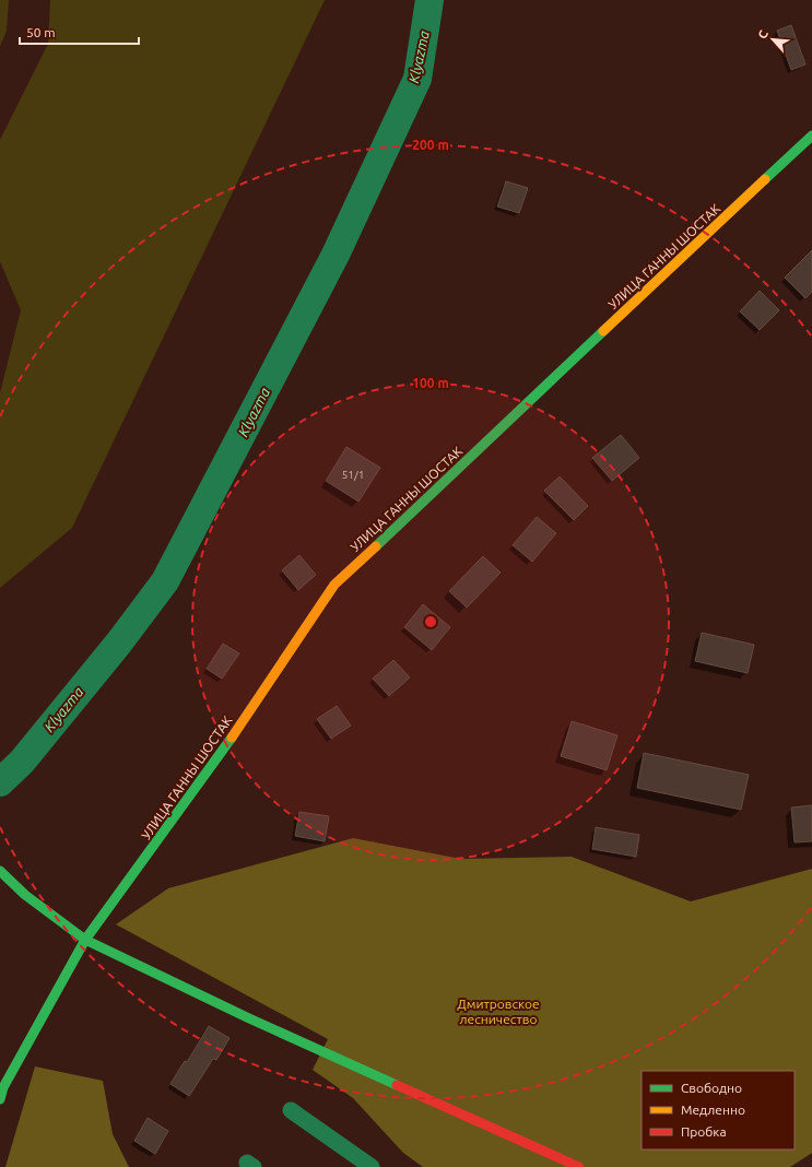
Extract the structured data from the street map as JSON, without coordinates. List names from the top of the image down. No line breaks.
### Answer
{"streets":{"main road":["УЛИЦА ГАННЫ ШОСТАК"]},"water":["Klyazma"],"parks":["Дмитровское лесничество"],"house_numbers":["51/1"],"legend":["Свободно","Медленно","Пробка"],"scale_bar":"50 m","north":"top left","rings":["200 m","100 m"]}
